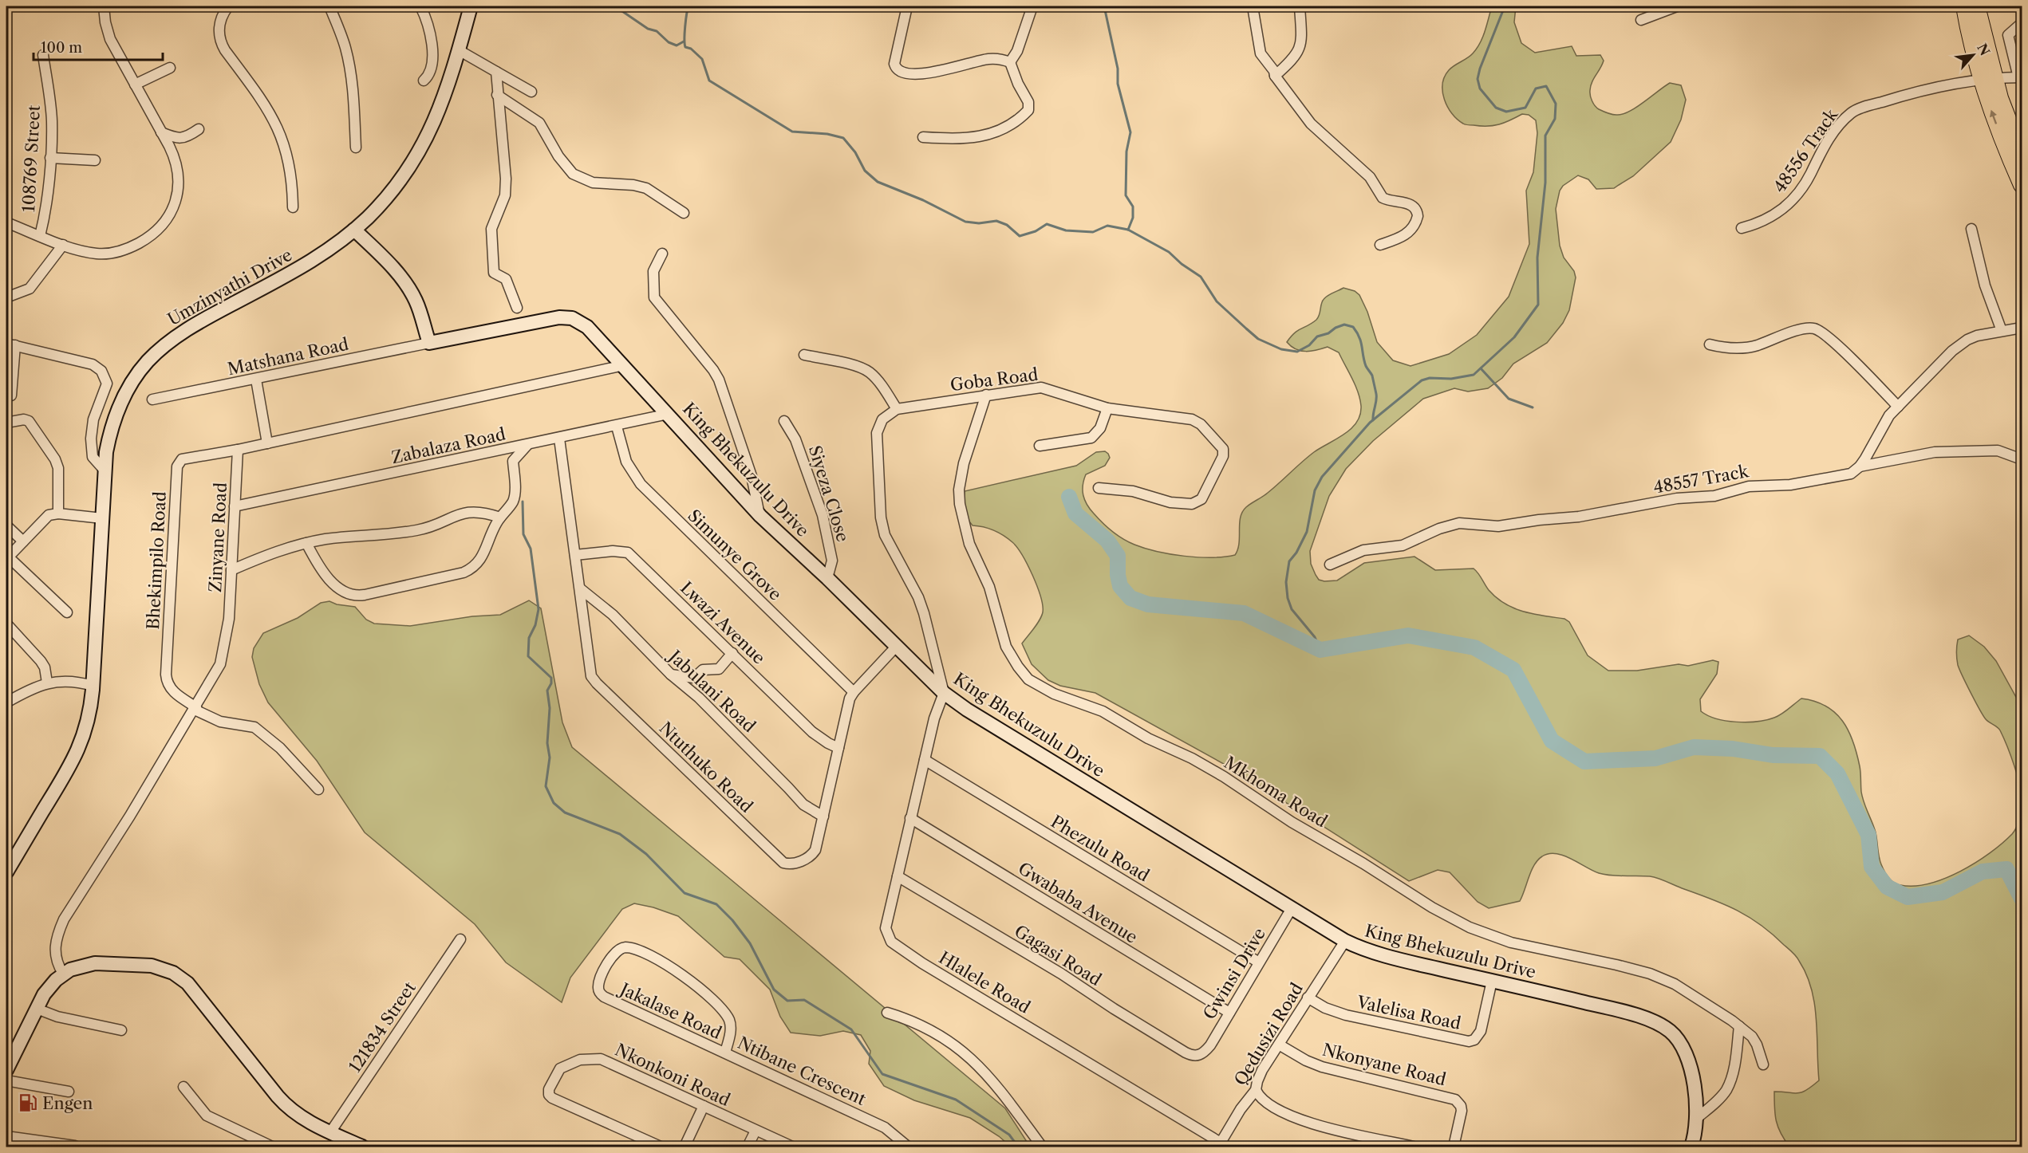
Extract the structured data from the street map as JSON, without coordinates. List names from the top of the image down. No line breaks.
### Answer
{"streets":{"street":["48556 Track","108769 Street","Umzinyathi Drive","Matshana Road","Goba Road","Zabalaza Road","King Bhekuzulu Drive","48557 Track","Siyeza Close","Zinyane Road","Simunye Grove","Bhekimpilo Road","Lwazi Avenue","Jabulani Road","Ntuthuko Road","Mkhoma Road","Phezulu Road","Gwababa Avenue","Gagasi Road","Gwinsi Drive","Hlalele Road","Jakalase Road","Valelisa Road","121834 Street","Qedusizi Road","Nkonyane Road","Ntibane Crescent","Nkonkoni Road"]},"crossings":[["Matshana Road","King Bhekuzulu Drive"],["Goba Road","Mkhoma Road"],["Zabalaza Road","King Bhekuzulu Drive"],["Zabalaza Road","Zinyane Road"],["Zabalaza Road","Simunye Grove"],["Zabalaza Road","Ntuthuko Road"],["King Bhekuzulu Drive","Siyeza Close"],["King Bhekuzulu Drive","Ntuthuko Road"],["King Bhekuzulu Drive","Gwinsi Drive"],["King Bhekuzulu Drive","Hlalele Road"],["King Bhekuzulu Drive","Valelisa Road"],["King Bhekuzulu Drive","Qedusizi Road"],["Zinyane Road","Bhekimpilo Road"],["Simunye Grove","Ntuthuko Road"],["Lwazi Avenue","Ntuthuko Road"],["Jabulani Road","Ntuthuko Road"],["Phezulu Road","Gwinsi Drive"],["Phezulu Road","Hlalele Road"],["Gwababa Avenue","Gwinsi Drive"],["Gwababa Avenue","Hlalele Road"],["Gagasi Road","Gwinsi Drive"],["Gagasi Road","Hlalele Road"],["Hlalele Road","Qedusizi Road"],["Jakalase Road","Ntibane Crescent"],["Valelisa Road","Qedusizi Road"],["Qedusizi Road","Nkonyane Road"]],"places":{"fuel station":["Engen"]},"scale_bar":"100 m","north":"top right"}
